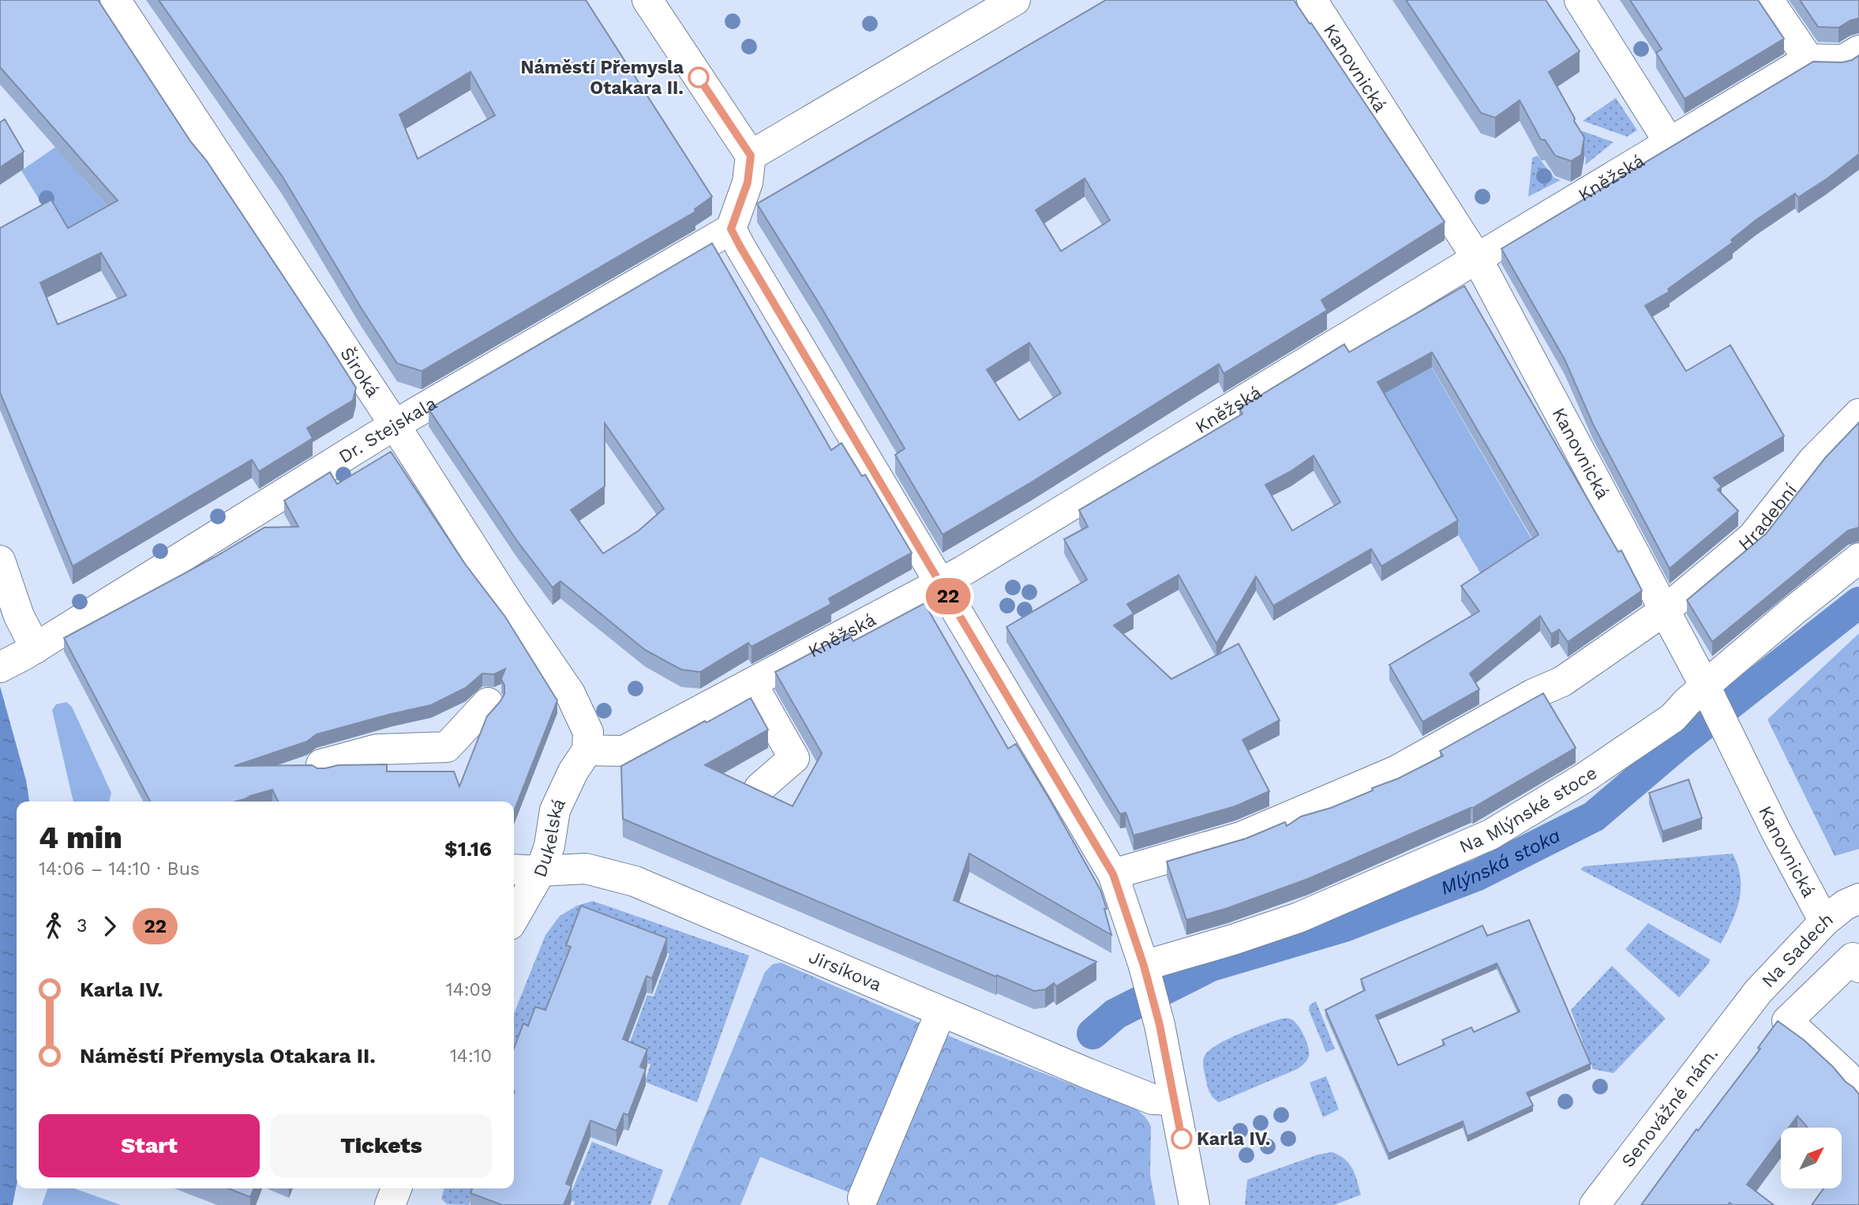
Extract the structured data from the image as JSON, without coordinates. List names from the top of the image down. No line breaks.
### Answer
{"streets":{"street":["Kanovnická","Kněžská","Široká","Dr. Stejskala","Hradební","Na Mlýnské stoce","Dukelská","Na Sadech","Jirsíkova","Senovážné nám."]},"crossings":[["Kanovnická","Kněžská"],["Kanovnická","Hradební"],["Kanovnická","Na Mlýnské stoce"],["Kanovnická","Na Sadech"],["Kněžská","Široká"],["Kněžská","Dukelská"],["Široká","Dr. Stejskala"],["Široká","Dukelská"],["Dukelská","Jirsíkova"],["Na Sadech","Senovážné nám."]],"water":["Mlýnská stoka"],"places":["Náměstí Přemysla Otakara II.","Karla IV."],"lines":["bus line 22"],"north":"top right","page":{"on_map":"22","heading":["4 min","14:06 – 14:10 · Bus","$1.16"],"legs":["3","22"],"list":[{"name":"Karla IV.","value":"14:09"},{"name":"Náměstí Přemysla Otakara II.","value":"14:10"}],"buttons":["Start","Tickets"]}}
